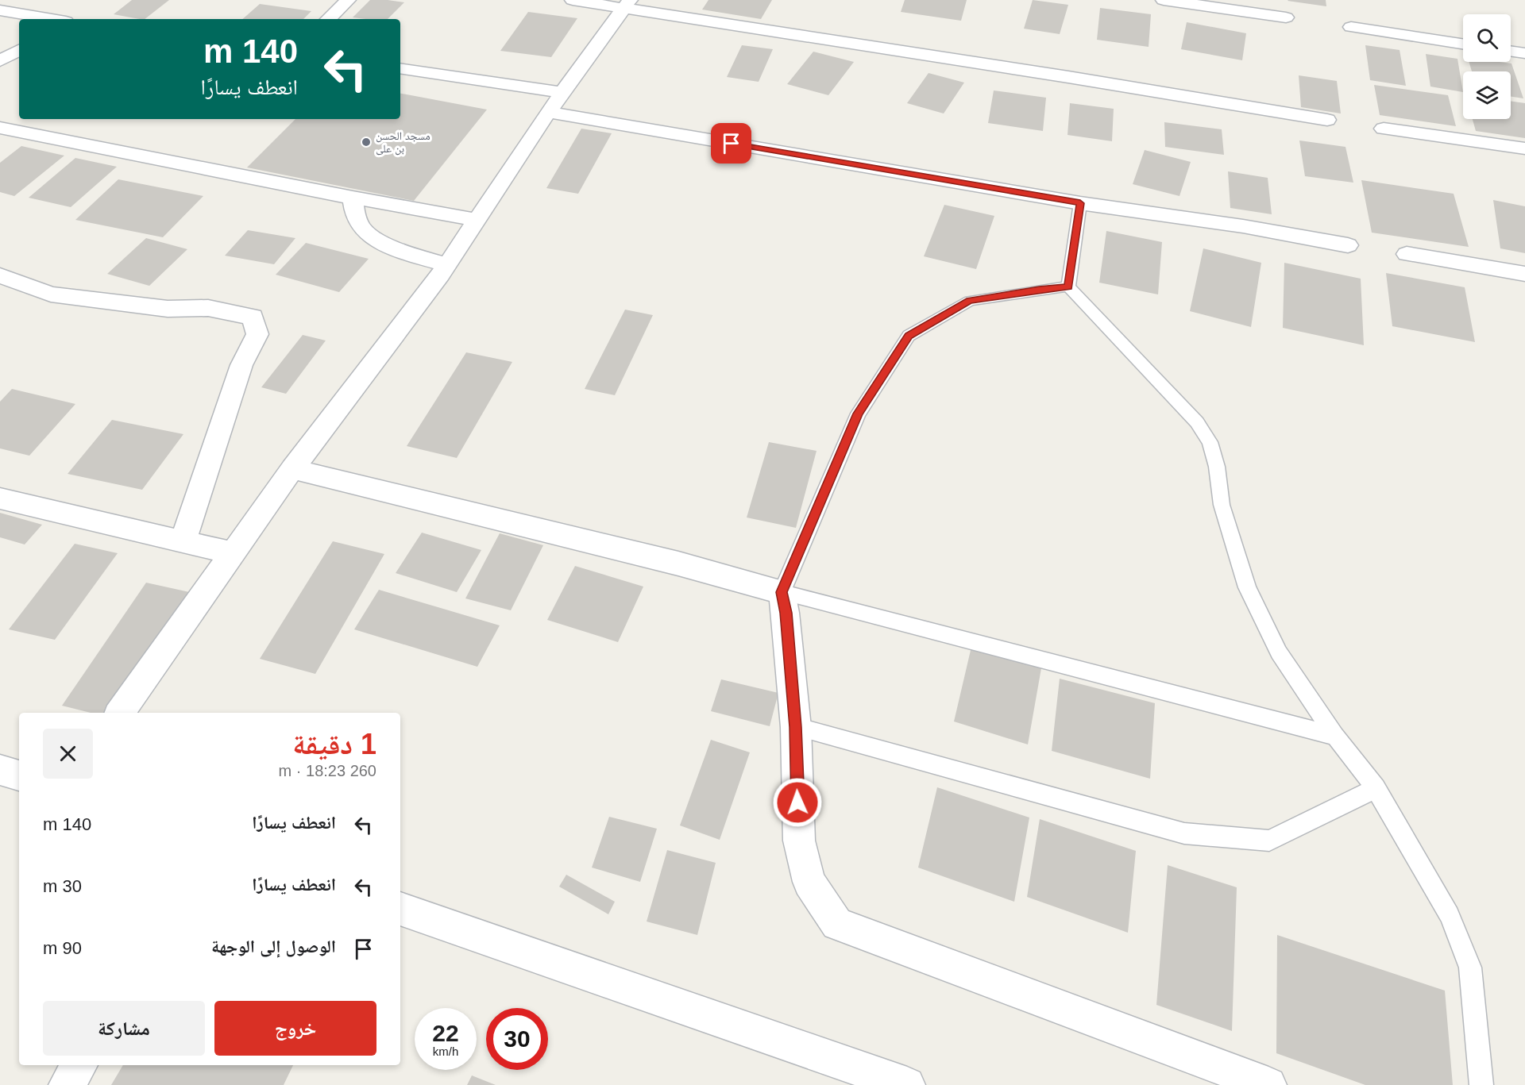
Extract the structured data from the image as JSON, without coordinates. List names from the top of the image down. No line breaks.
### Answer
{"places":["مسجد الحسن بن على"],"page":{"turn":["140 m","انعطف يسارًا"],"heading":["1 دقيقة","260 m · 18:23"],"list":[{"name":"انعطف يسارًا","value":"140 m"},{"name":"انعطف يسارًا","value":"30 m"},{"name":"الوصول إلى الوجهة","value":"90 m"}],"buttons":["خروج","مشاركة"],"speed":"22 km/h","limit":"30"}}
